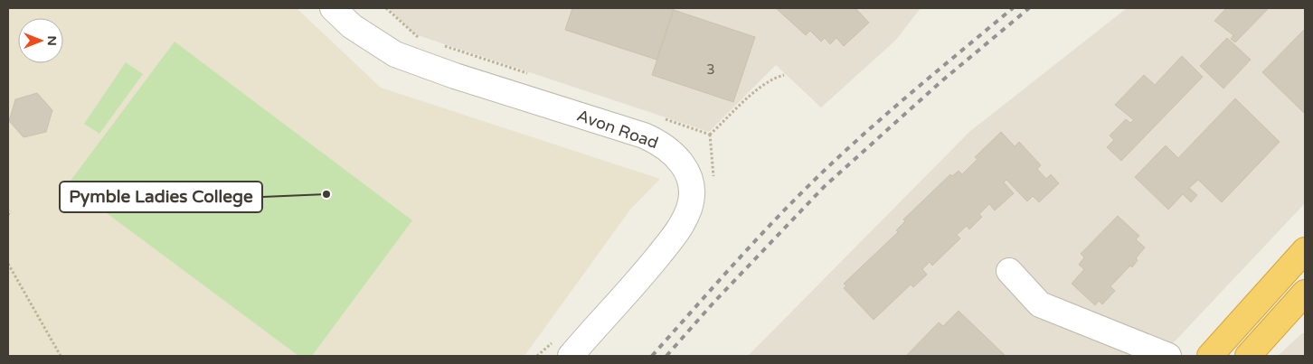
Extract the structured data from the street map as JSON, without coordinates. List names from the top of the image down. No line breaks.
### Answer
{"streets":{"street":["Avon Road"]},"places":["Pymble Ladies College"],"house_numbers":["3"],"north":"right"}
